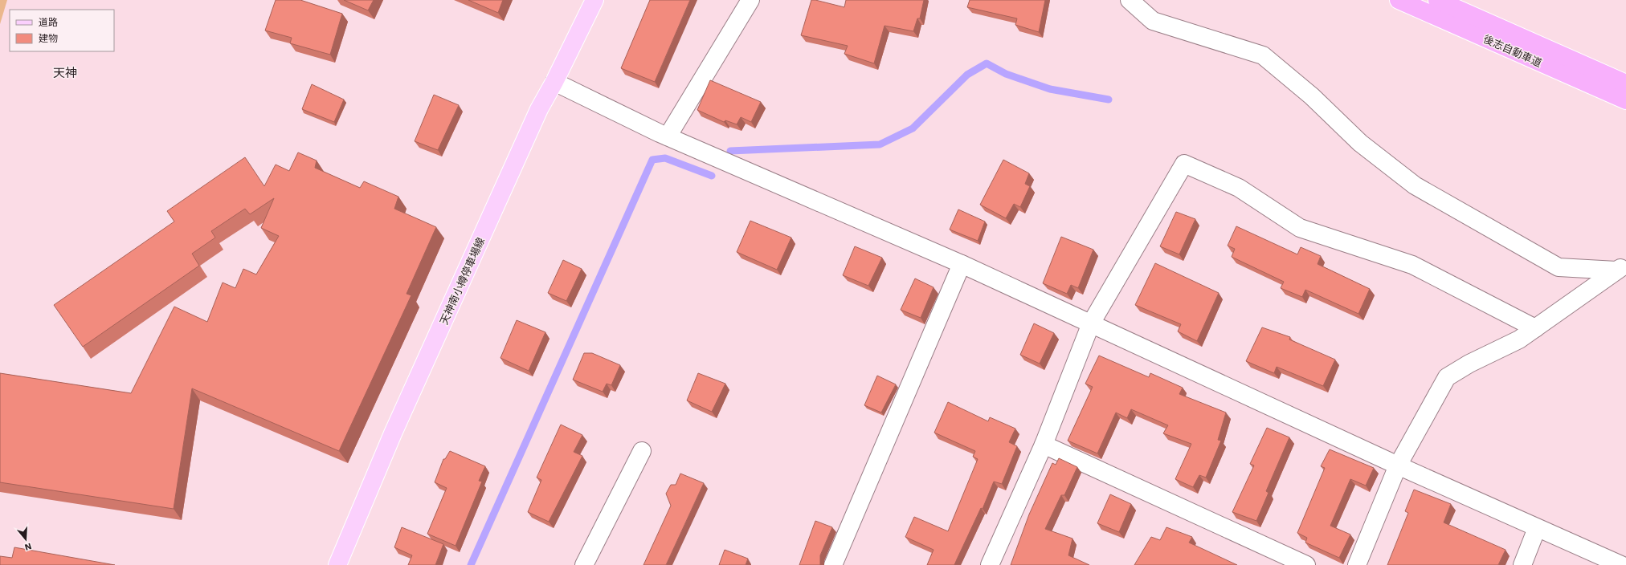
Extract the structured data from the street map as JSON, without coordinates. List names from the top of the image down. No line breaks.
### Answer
{"streets":{"highway":["後志自動車道"],"main road":["天神南小樽停車場線"]},"districts":["天神"],"legend":["道路","建物"],"north":"bottom"}
